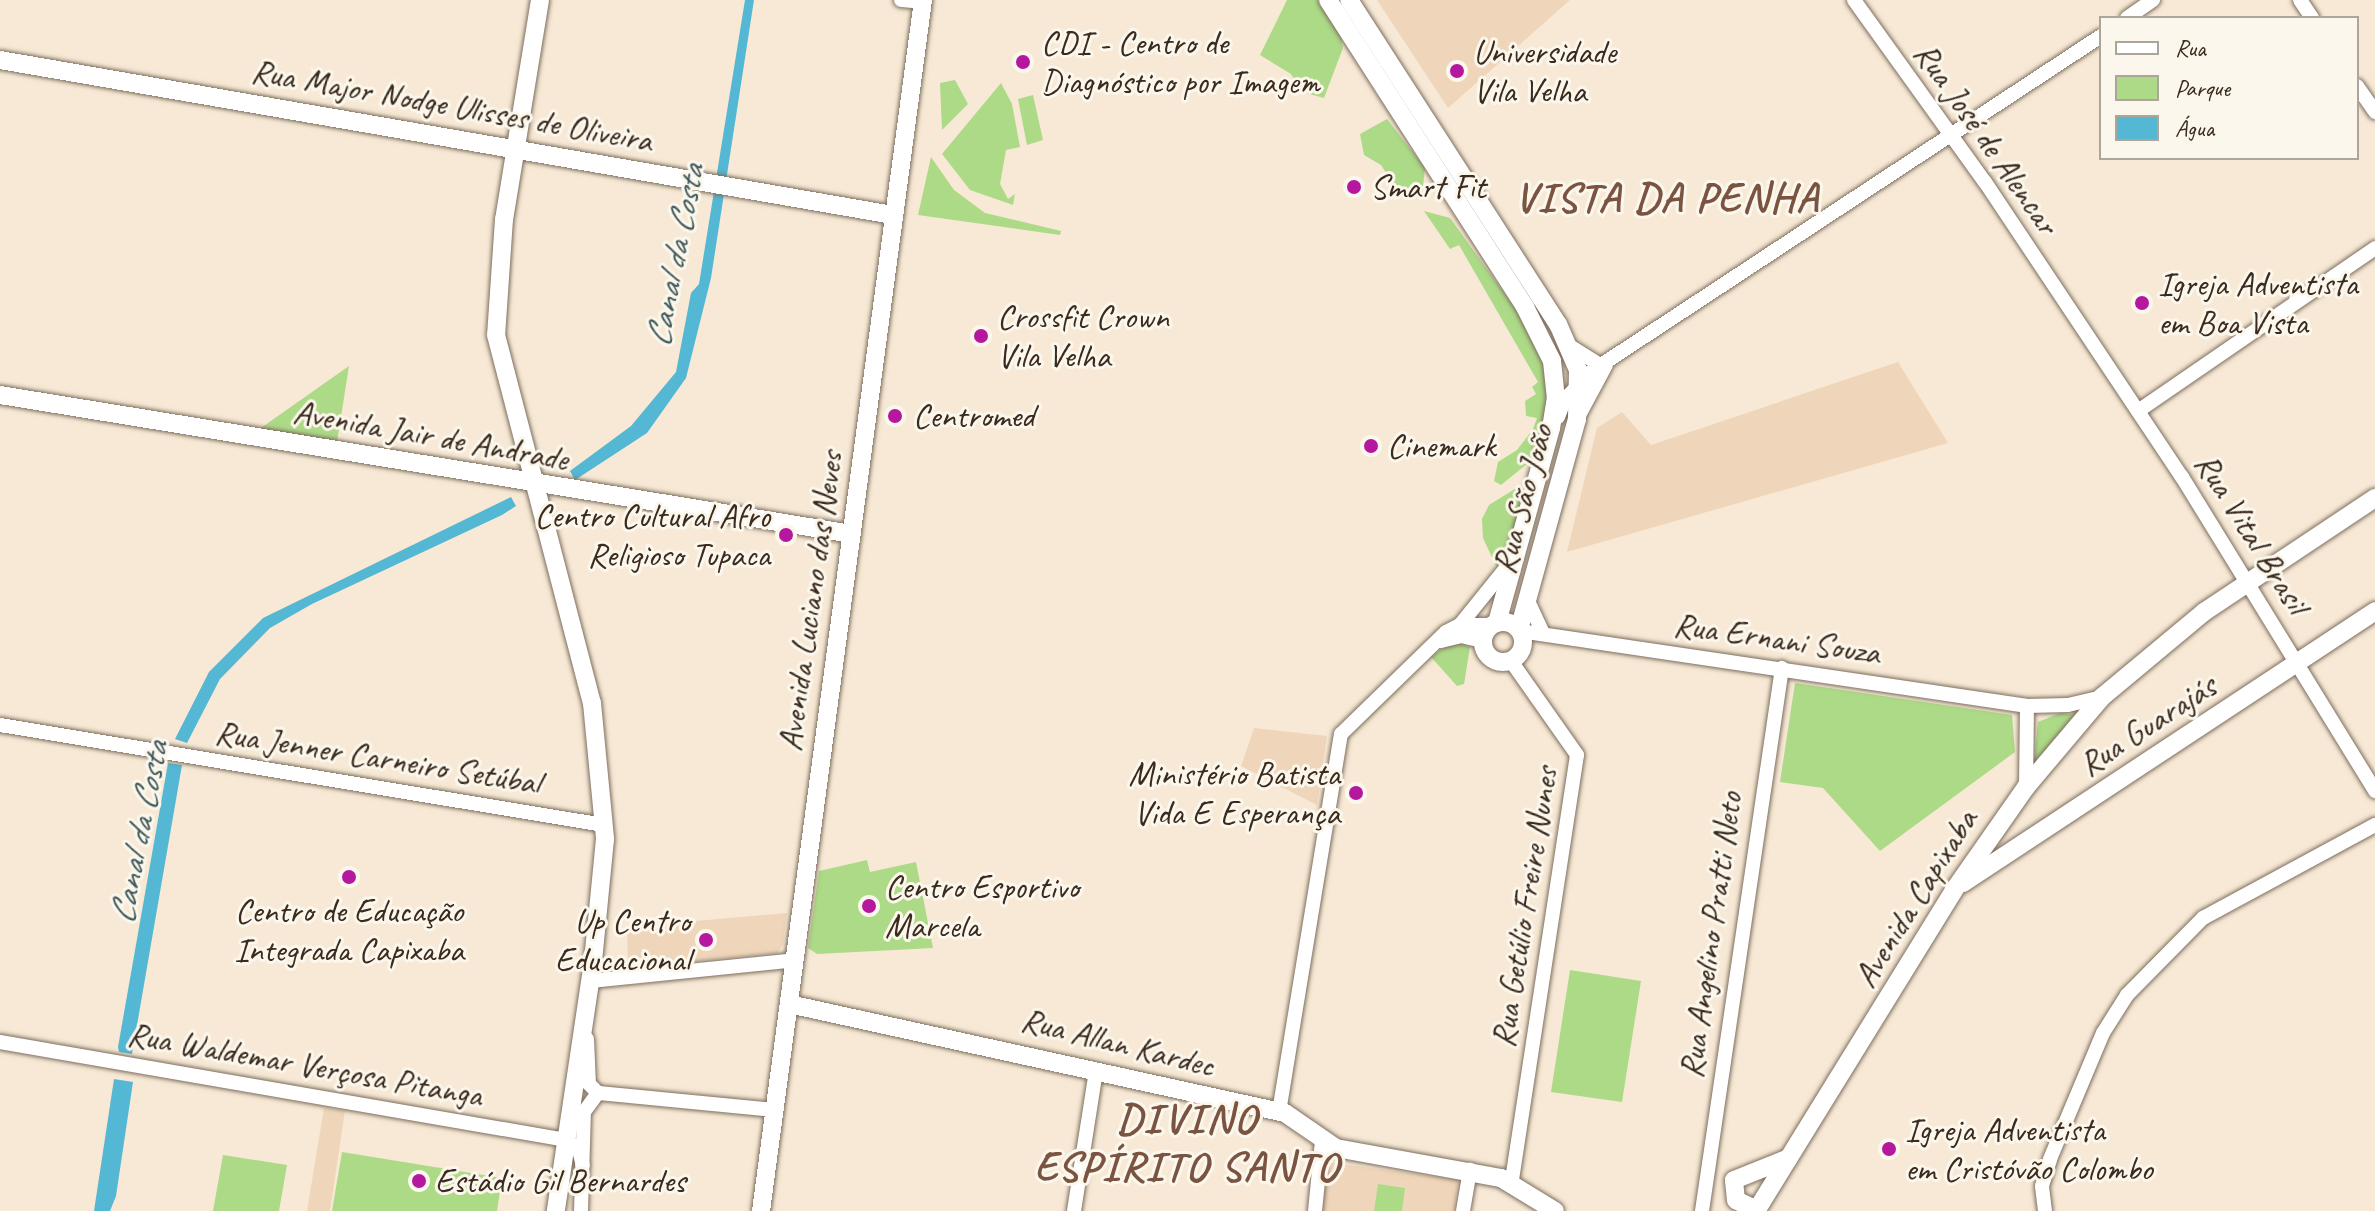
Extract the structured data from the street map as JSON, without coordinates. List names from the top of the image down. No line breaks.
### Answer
{"streets":{"main road":["Rua Major Nodge Ulisses de Oliveira","Avenida Jair de Andrade","Rua São João","Avenida Luciano das Neves","Rua Guarajás","Avenida Capixaba","Rua Allan Kardec"],"street":["Rua José de Alencar","Rua Vital Brasil","Rua Ernani Souza","Rua Jenner Carneiro Setúbal","Rua Getúlio Freire Nunes","Rua Angelino Pratti Neto","Rua Waldemar Verçosa Pitanga"]},"crossings":[["Rua Major Nodge Ulisses de Oliveira","Avenida Luciano das Neves"],["Rua José de Alencar","Rua Vital Brasil"],["Avenida Jair de Andrade","Avenida Luciano das Neves"],["Rua São João","Rua Ernani Souza"],["Rua São João","Rua Getúlio Freire Nunes"],["Rua Vital Brasil","Rua Guarajás"],["Rua Vital Brasil","Avenida Capixaba"],["Avenida Luciano das Neves","Rua Allan Kardec"],["Rua Ernani Souza","Avenida Capixaba"],["Rua Ernani Souza","Rua Angelino Pratti Neto"],["Rua Guarajás","Avenida Capixaba"],["Rua Getúlio Freire Nunes","Rua Allan Kardec"]],"districts":["VISTA DA PENHA","DIVINO ESPÍRITO SANTO"],"water":["Canal da Costa"],"places":["CDI - Centro de Diagnóstico por Imagem","Universidade Vila Velha","Smart Fit","Igreja Adventista em Boa Vista","Crossfit Crown Vila Velha","Centromed","Cinemark","Centro Cultural Afro Religioso Tupaca","Ministério Batista Vida E Esperança","Centro de Educação Integrada Capixaba","Centro Esportivo Marcela","Up Centro Educacional","Igreja Adventista em Cristóvão Colombo","Estádio Gil Bernardes"],"legend":["Rua","Parque","Água"]}
